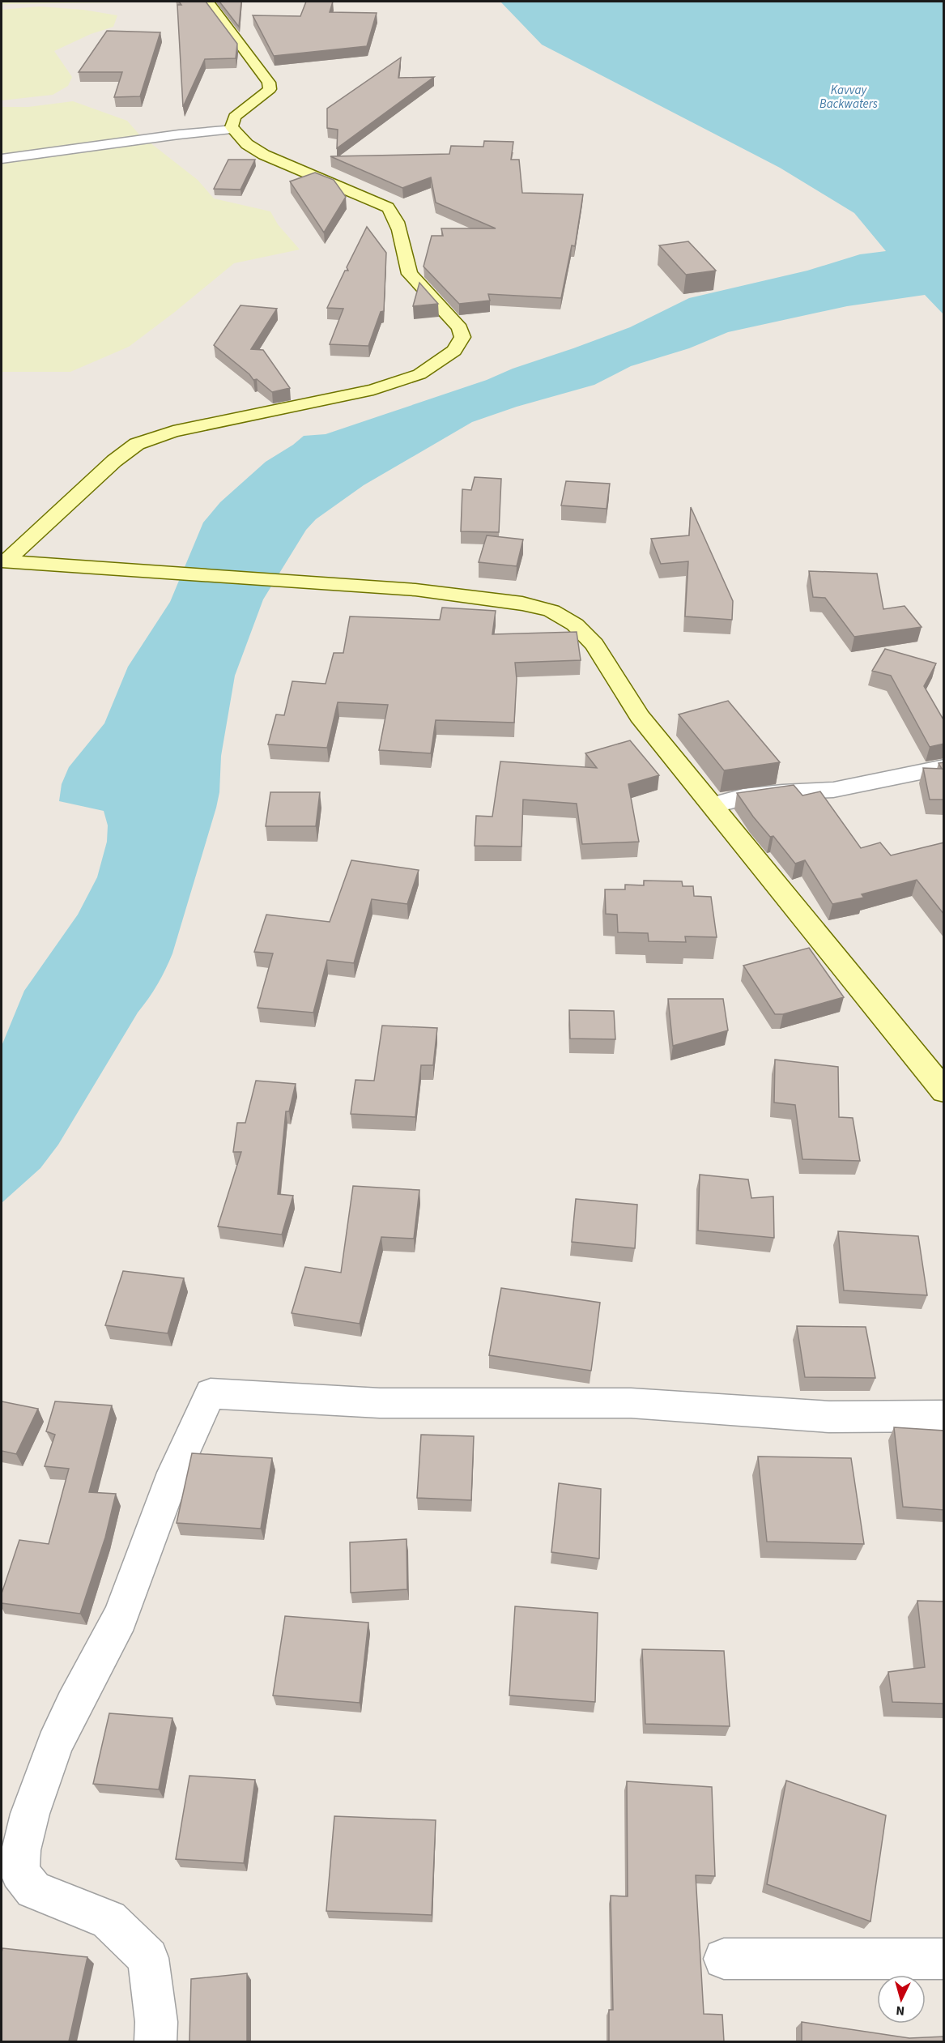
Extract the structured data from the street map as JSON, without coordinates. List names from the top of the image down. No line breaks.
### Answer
{"water":["Kavvay Backwaters"],"north":"bottom"}
